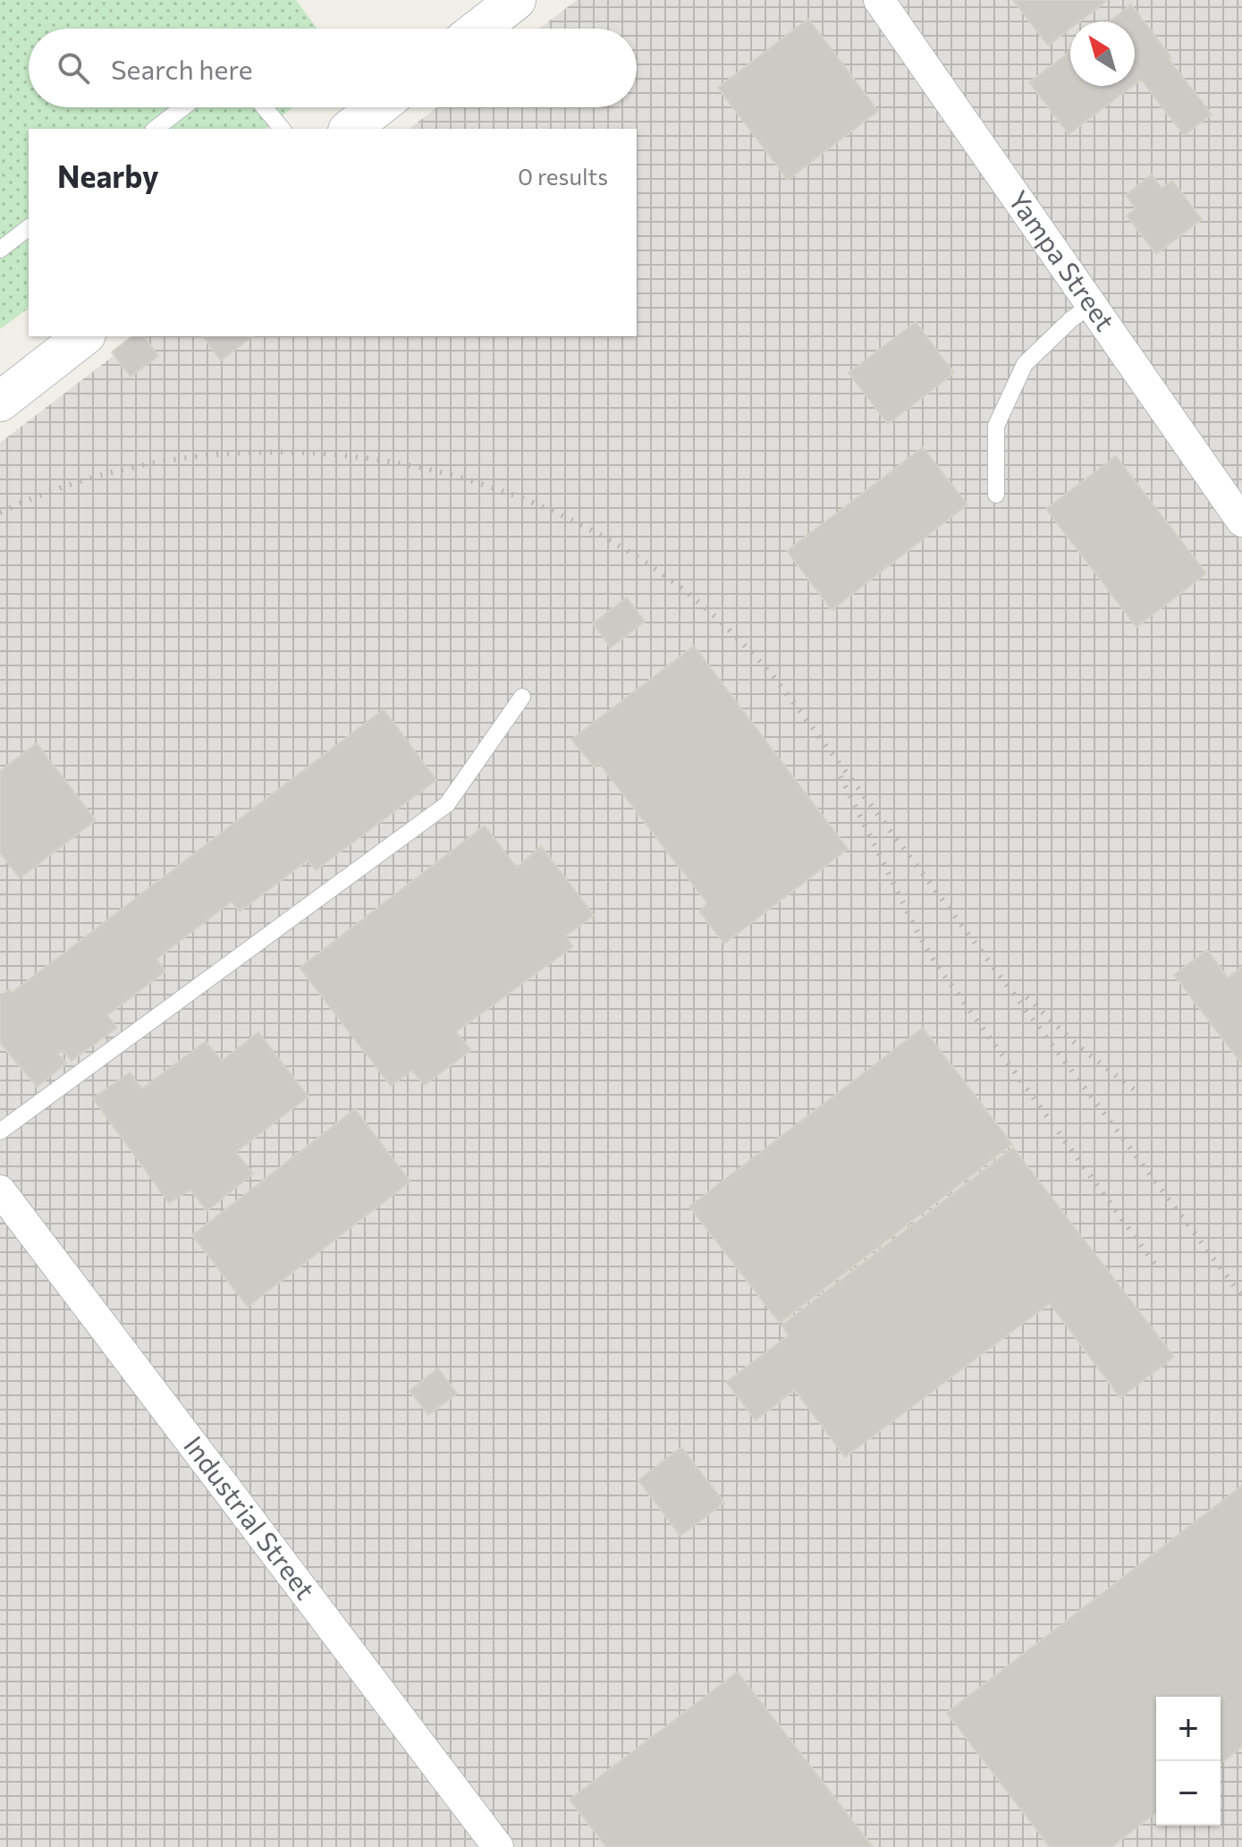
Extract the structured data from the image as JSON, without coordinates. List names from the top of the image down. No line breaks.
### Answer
{"streets":{"street":["Yampa Street","Industrial Street"]},"north":"top left","page":{"search":"Search here","heading":["Nearby","0 results"],"map_buttons":["+","−"]}}
